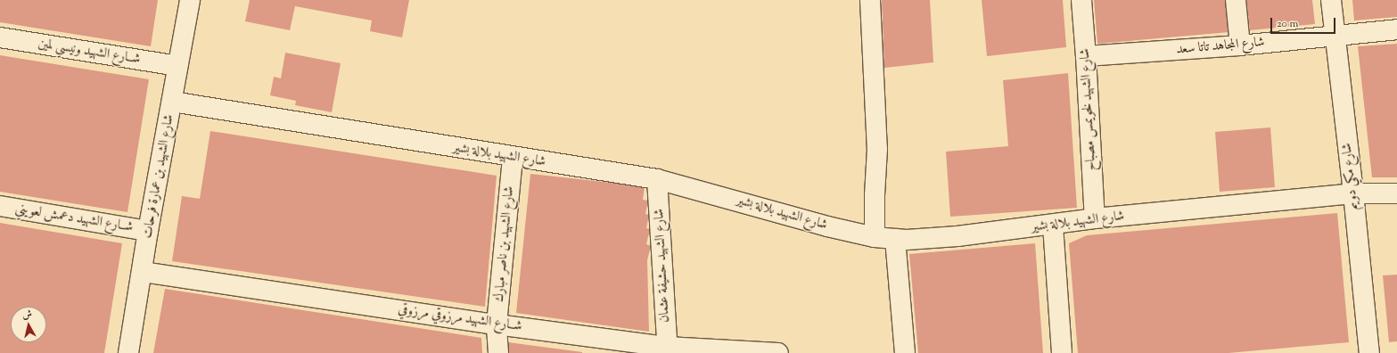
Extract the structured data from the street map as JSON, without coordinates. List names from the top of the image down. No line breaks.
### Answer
{"streets":{"street":["شارع المجاهد تاتا سعد","شــارع الشهيد ونيسي لمين","شارع الشهيد لخويمس مصباح","شارع الشهيد بلالة بشير","شارع الشهيد بن عمارة فرحات","شارع مكي دويم","شــارع الشهيد دعمش لعويني","شارع الشهيد بن ناصر مبارك","شارع الشهيد حشيفة عثمان","شــارع الشهيد مرزوقي مرزوقي"]},"crossings":[["شارع المجاهد تاتا سعد","شارع الشهيد لخويمس مصباح"],["شارع المجاهد تاتا سعد","شارع مكي دويم"],["شــارع الشهيد ونيسي لمين","شارع الشهيد بن عمارة فرحات"],["شارع الشهيد لخويمس مصباح","شارع الشهيد بلالة بشير"],["شارع الشهيد بلالة بشير","شارع الشهيد بن عمارة فرحات"],["شارع الشهيد بلالة بشير","شارع مكي دويم"],["شارع الشهيد بلالة بشير","شارع الشهيد بن ناصر مبارك"],["شارع الشهيد بلالة بشير","شارع الشهيد حشيفة عثمان"],["شارع الشهيد بن عمارة فرحات","شــارع الشهيد دعمش لعويني"],["شارع الشهيد بن عمارة فرحات","شــارع الشهيد مرزوقي مرزوقي"],["شارع الشهيد بن ناصر مبارك","شــارع الشهيد مرزوقي مرزوقي"],["شارع الشهيد حشيفة عثمان","شــارع الشهيد مرزوقي مرزوقي"]],"scale_bar":"20 m","north":"top"}
